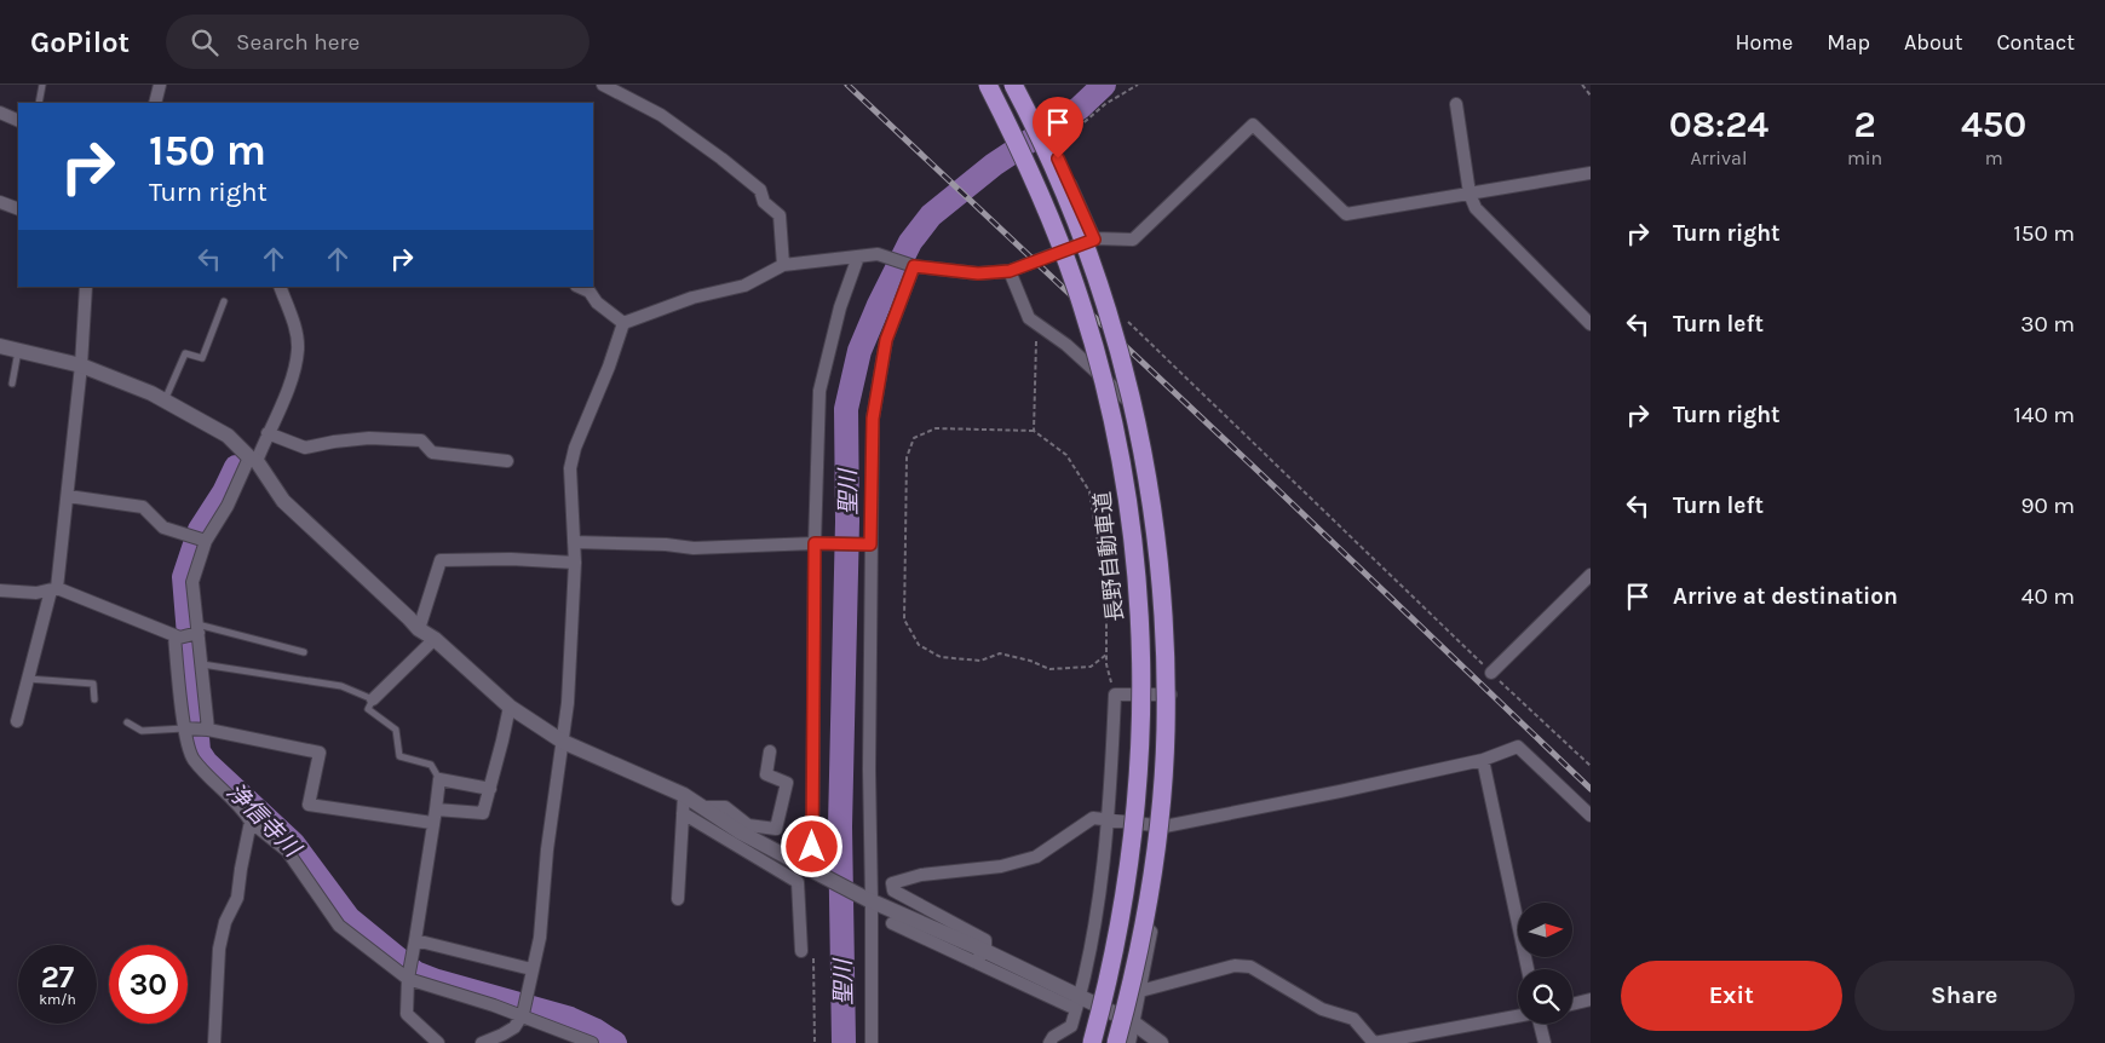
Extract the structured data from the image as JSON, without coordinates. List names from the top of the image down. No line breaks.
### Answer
{"streets":{"highway":["長野自動車道"]},"water":["聖川","浄信寺川"],"north":"right","page":{"header":"GoPilot","search":"Search here","nav":["Home","Map","About","Contact"],"eta":["08:24","Arrival","2","min","450","m"],"turn":["150 m","Turn right"],"list":[{"name":"Turn right","value":"150 m"},{"name":"Turn left","value":"30 m"},{"name":"Turn right","value":"140 m"},{"name":"Turn left","value":"90 m"},{"name":"Arrive at destination","value":"40 m"}],"speed":"27 km/h","limit":"30","buttons":["Exit","Share"]}}
